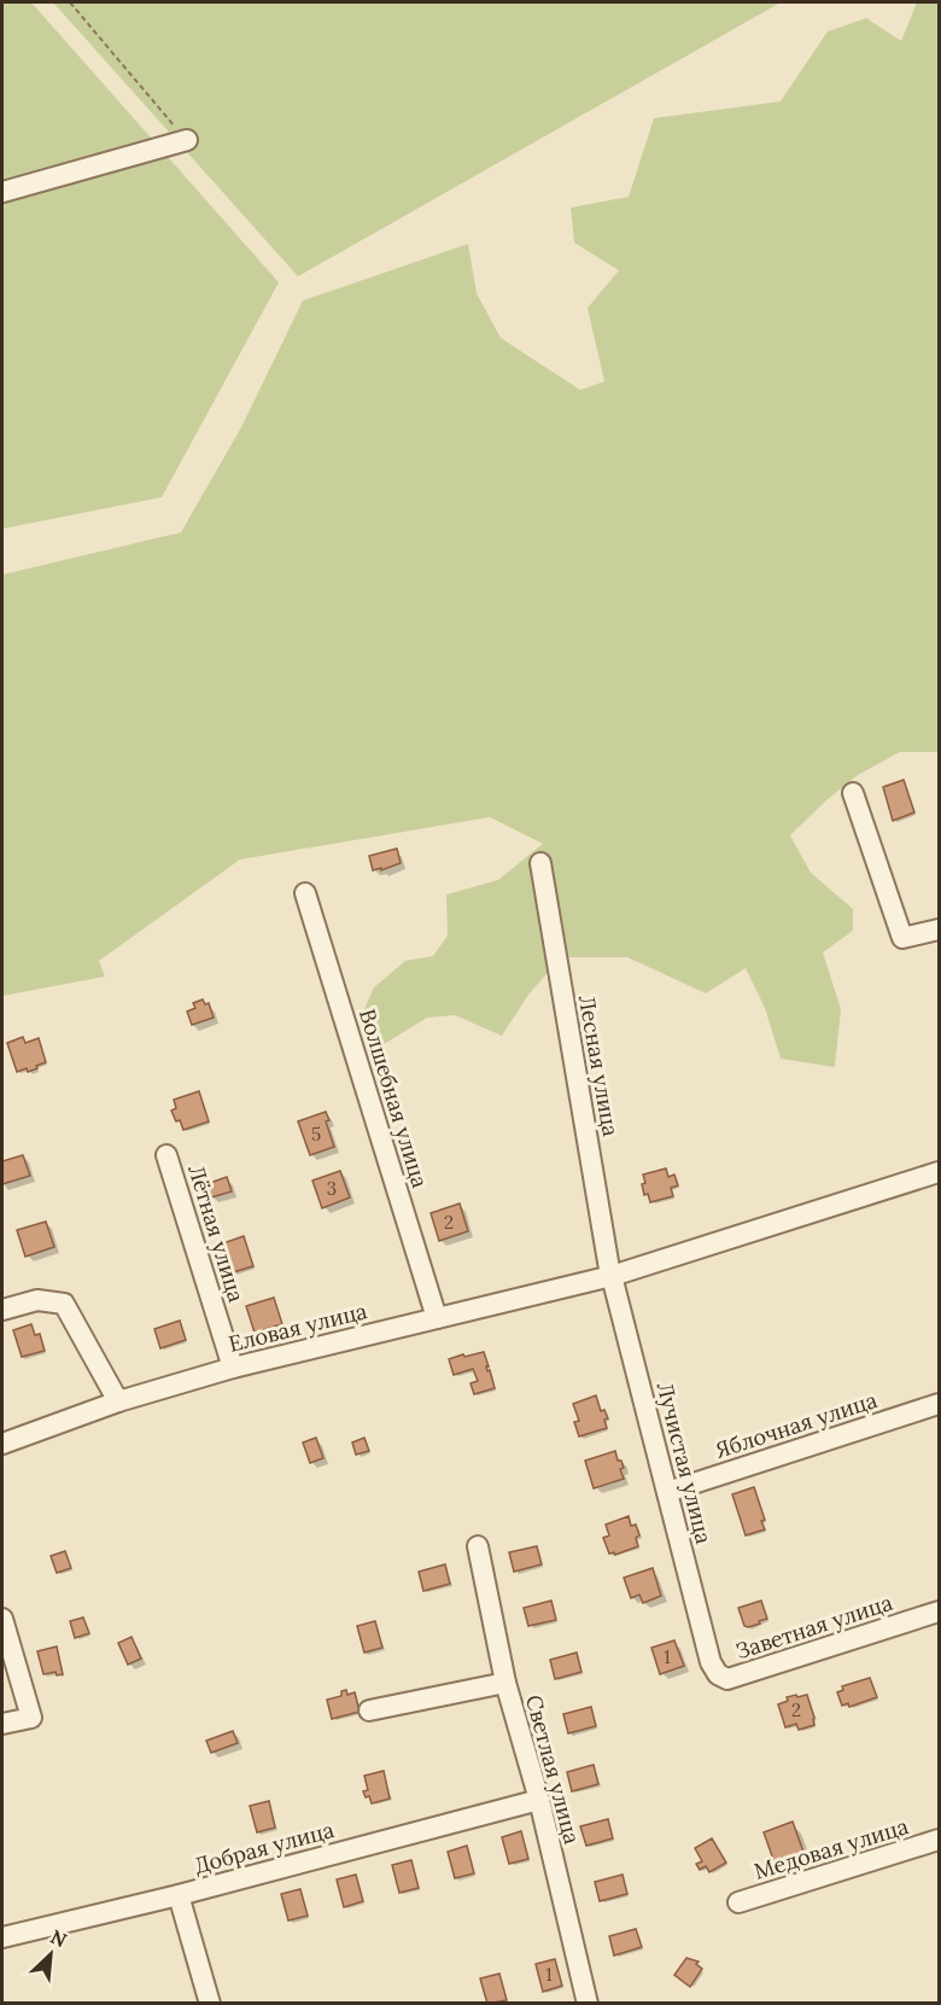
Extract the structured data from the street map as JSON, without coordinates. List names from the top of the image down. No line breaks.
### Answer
{"streets":{"street":["Лесная улица","Волшебная улица","Лётная улица","Еловая улица","Яблочная улица","Лучистая улица","Заветная улица","Светлая улица","Добрая улица","Медовая улица"]},"crossings":[["Лесная улица","Еловая улица"],["Лесная улица","Лучистая улица"],["Волшебная улица","Еловая улица"],["Лётная улица","Еловая улица"],["Еловая улица","Лучистая улица"],["Яблочная улица","Лучистая улица"],["Лучистая улица","Заветная улица"],["Светлая улица","Добрая улица"]],"house_numbers":["5","3","2","1","2","1"],"north":"top right"}
